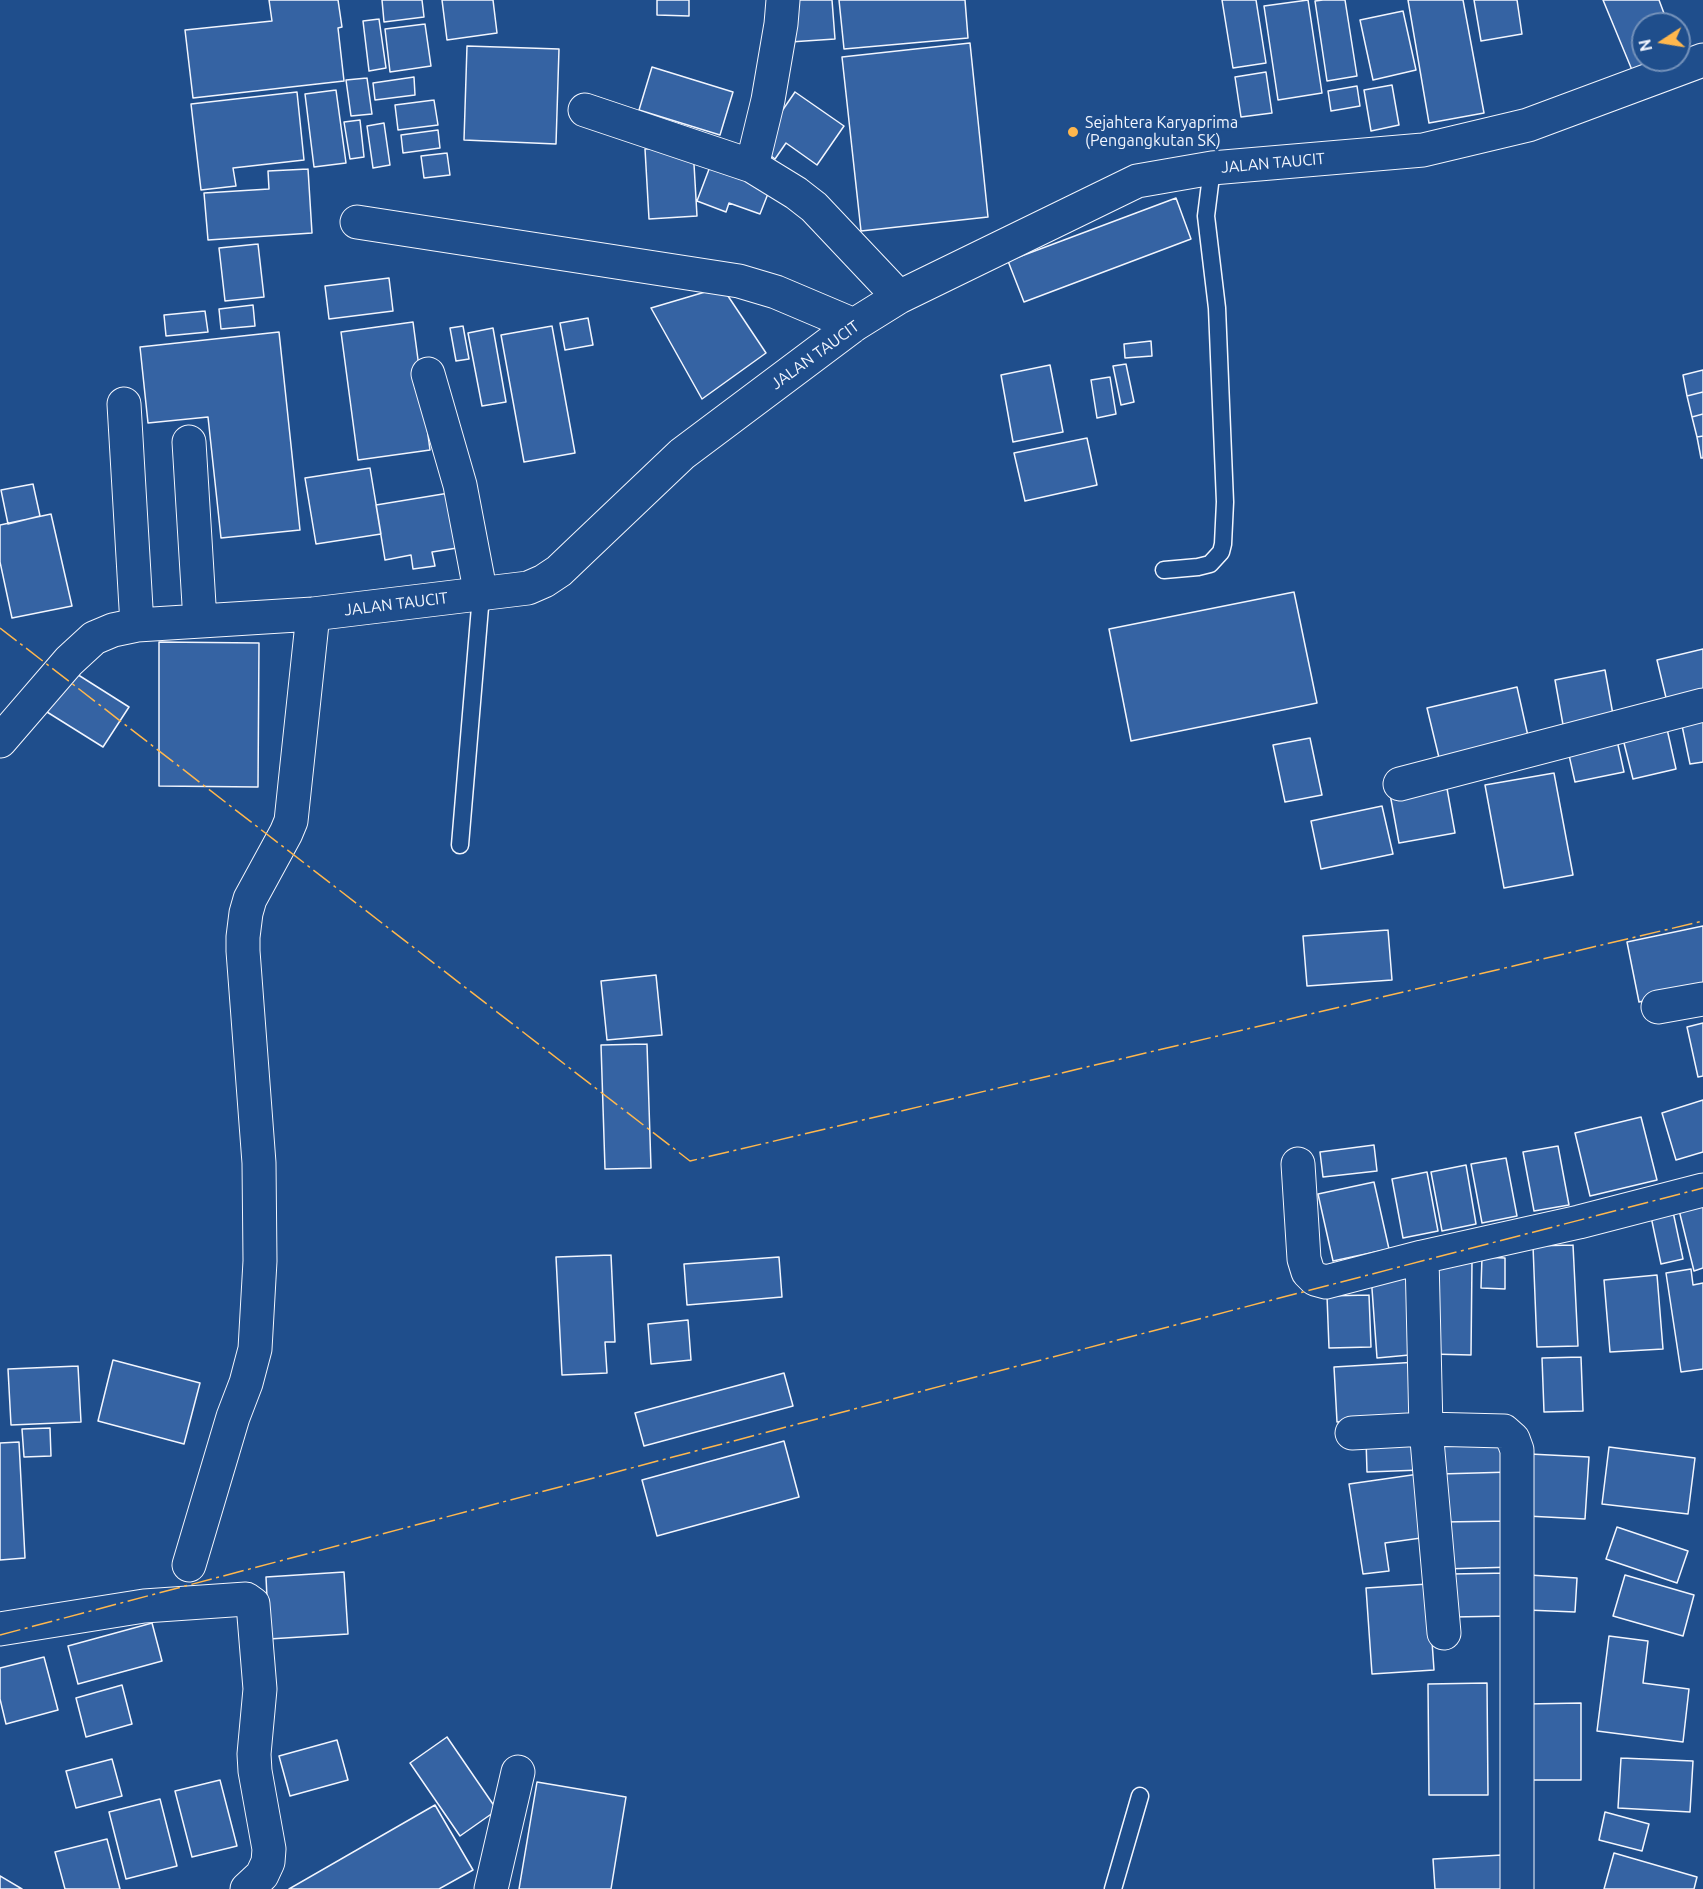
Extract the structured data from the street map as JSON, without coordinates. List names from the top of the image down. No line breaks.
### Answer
{"streets":{"street":["JALAN TAUCIT"]},"places":["Sejahtera Karyaprima (Pengangkutan SK)"],"north":"left"}
